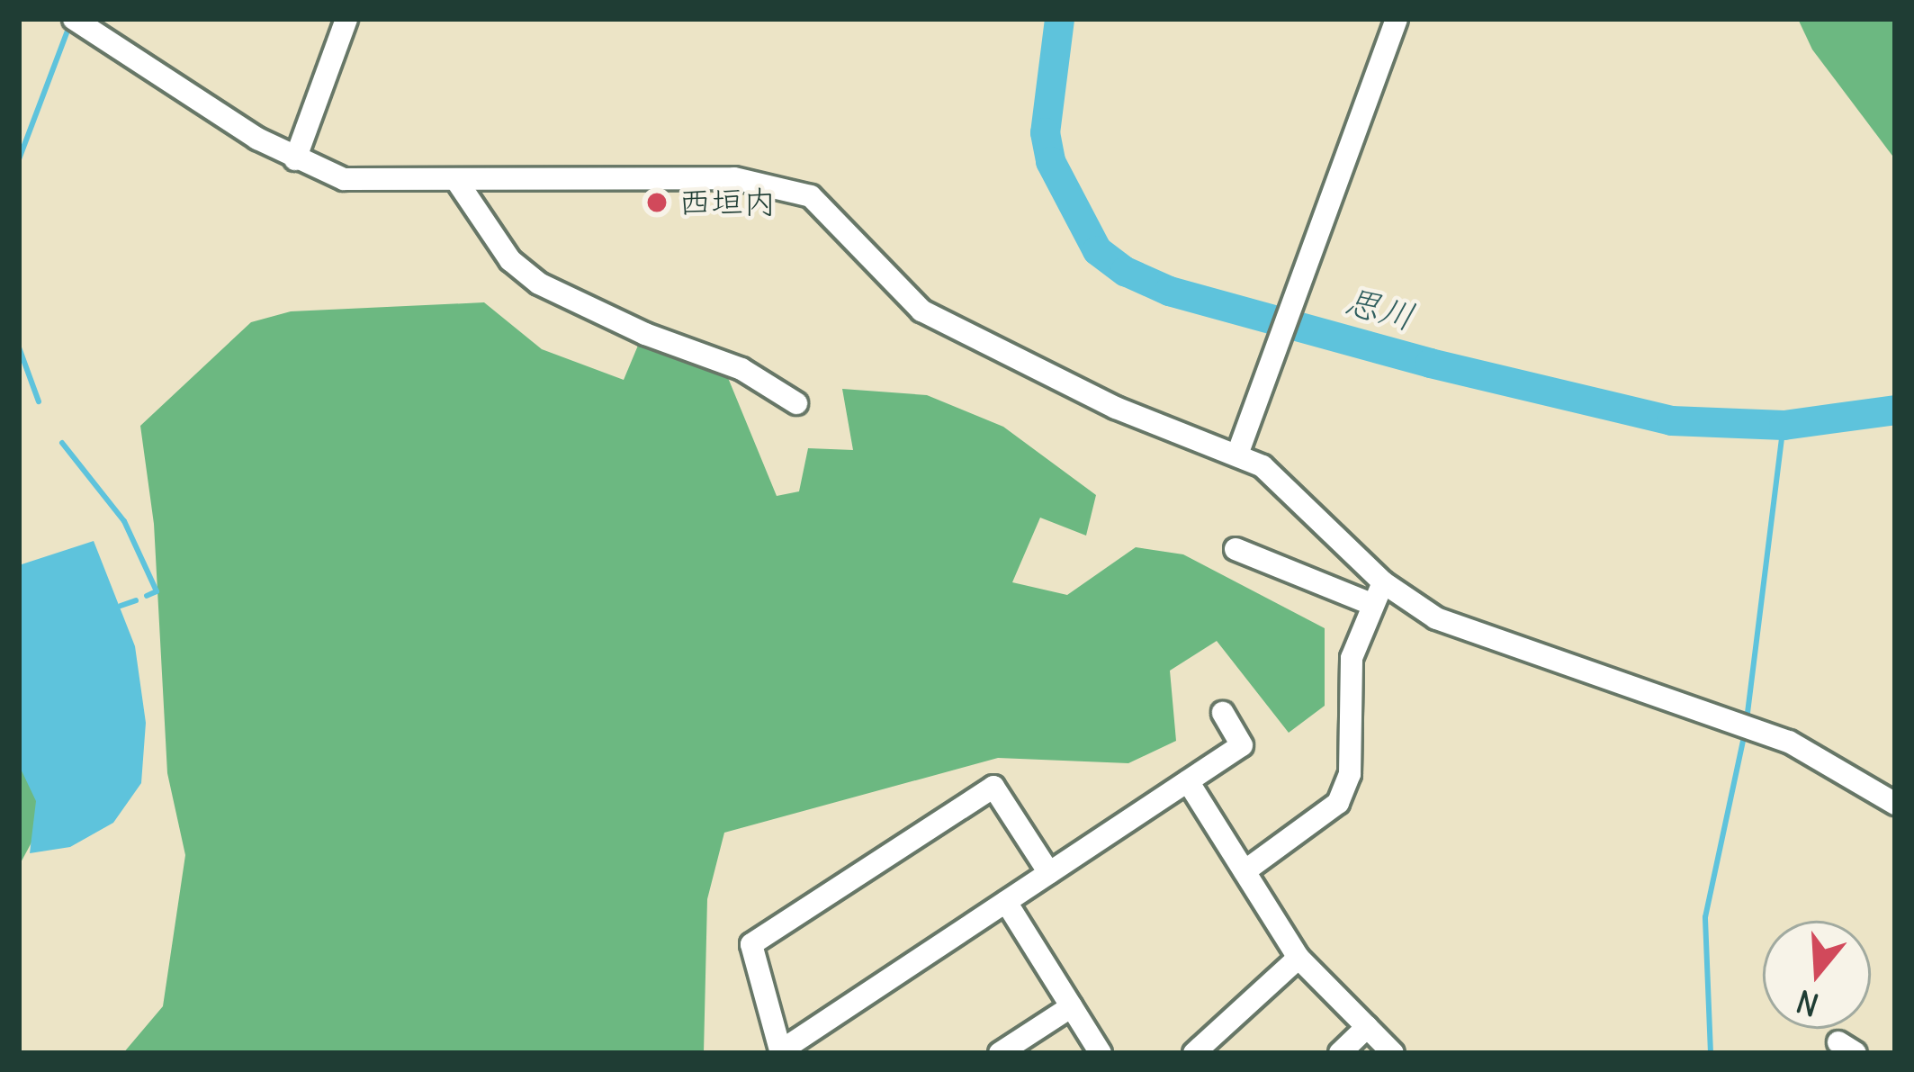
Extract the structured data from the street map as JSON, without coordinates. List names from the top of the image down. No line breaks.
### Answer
{"water":["思川"],"places":["西垣内"],"north":"bottom"}
